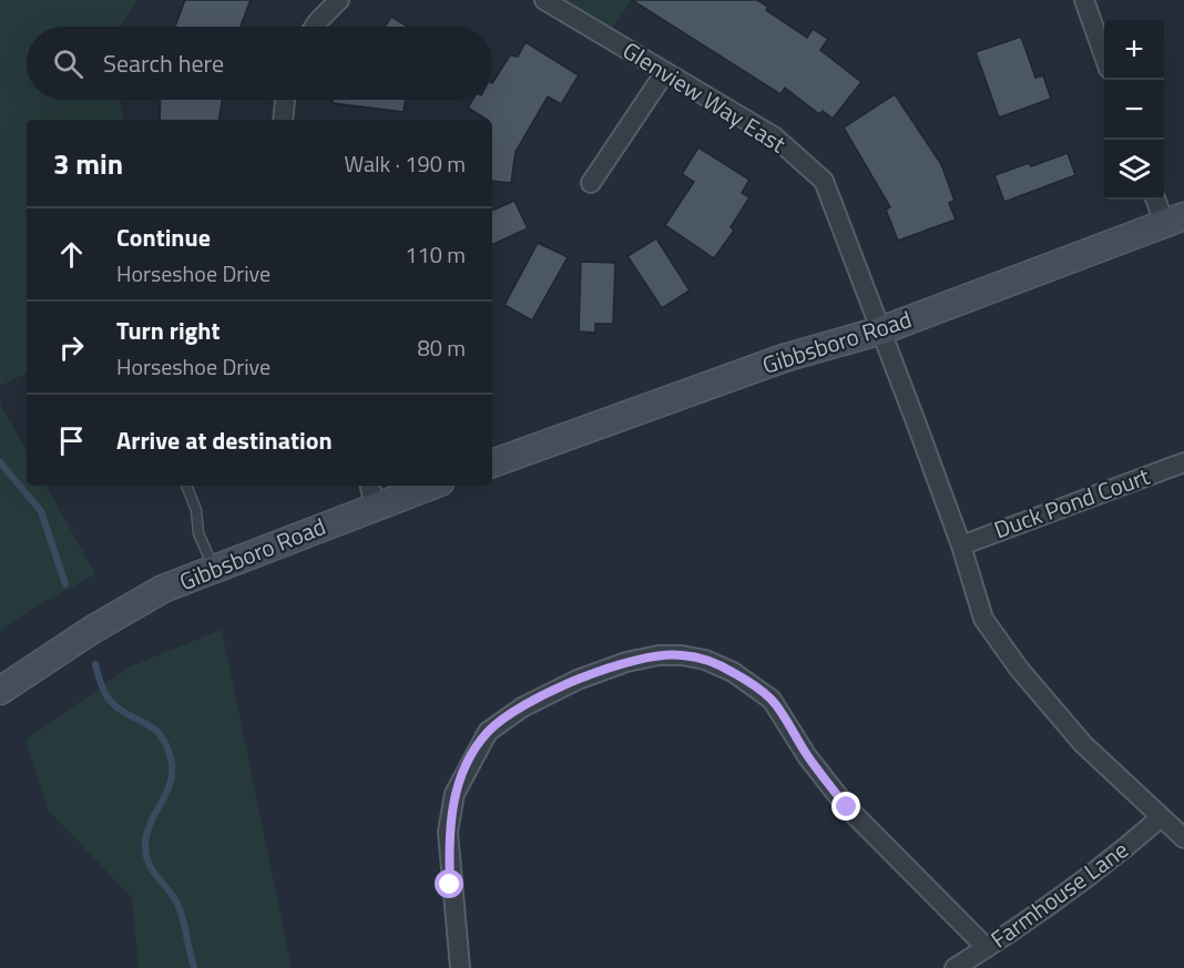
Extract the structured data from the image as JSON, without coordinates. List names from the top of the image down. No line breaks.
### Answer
{"streets":{"street":["Glenview Way East","Gibbsboro Road","Duck Pond Court","Farmhouse Lane"]},"crossings":[["Glenview Way East","Gibbsboro Road"],["Glenview Way East","Duck Pond Court"],["Glenview Way East","Farmhouse Lane"]],"page":{"map_buttons":["+","−"],"search":"Search here","heading":["3 min","Walk · 190 m"],"list":[["Continue","Horseshoe Drive","110 m"],["Turn right","Horseshoe Drive","80 m"],"Arrive at destination"]}}
